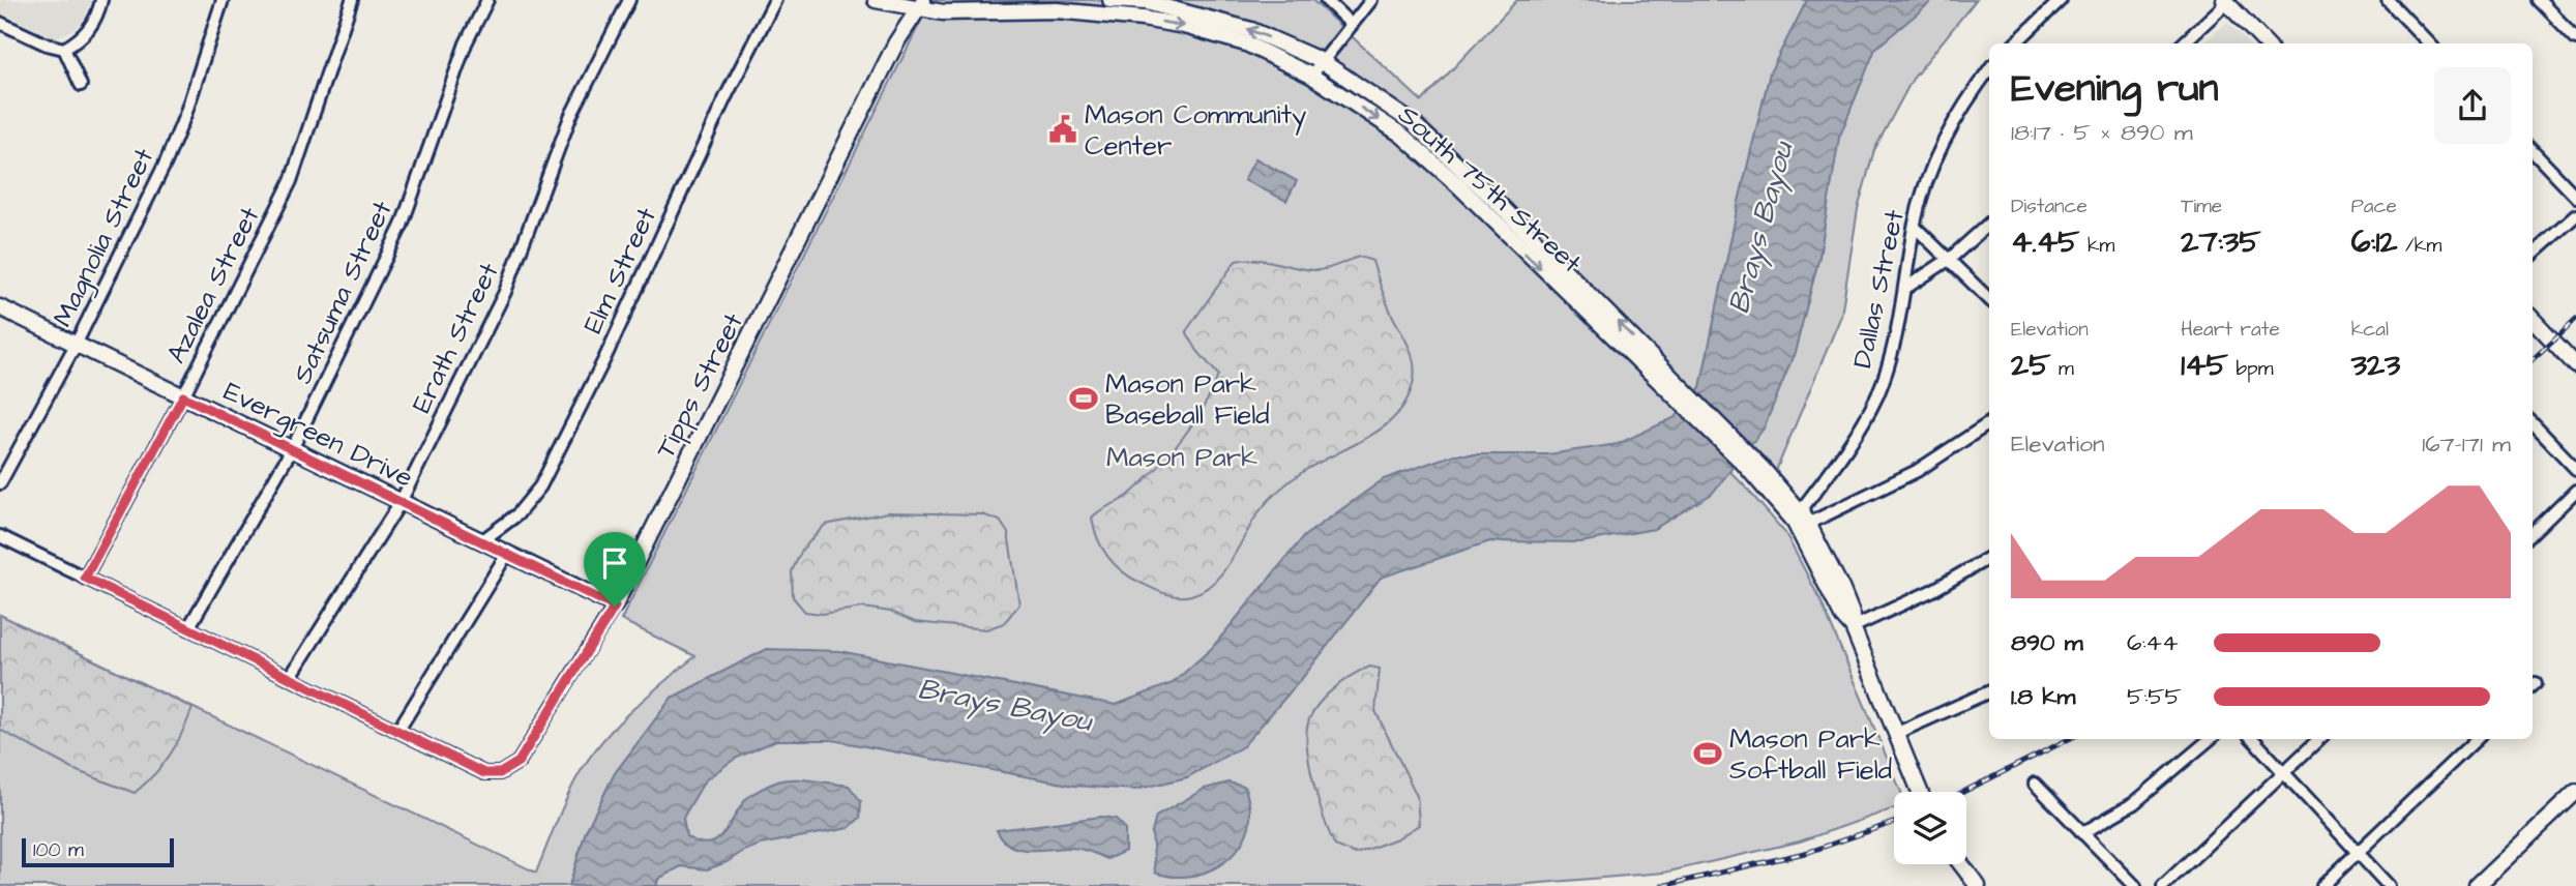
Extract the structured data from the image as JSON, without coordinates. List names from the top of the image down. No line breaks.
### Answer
{"streets":{"main road":["South 75th Street","Tipps Street","Evergreen Drive"],"street":["Magnolia Street","Elm Street","Azalea Street","Dallas Street","Satsuma Street","Erath Street"]},"crossings":[["South 75th Street","Dallas Street"],["South 75th Street","Tipps Street"],["Magnolia Street","Evergreen Drive"],["Elm Street","Evergreen Drive"],["Azalea Street","Evergreen Drive"],["Satsuma Street","Evergreen Drive"],["Erath Street","Evergreen Drive"],["Tipps Street","Evergreen Drive"]],"water":["Brays Bayou"],"parks":["Mason Park"],"places":{"public building":["Mason Community Center"],"sports":["Mason Park Baseball Field","Mason Park Softball Field"]},"scale_bar":"100 m","page":{"heading":["Evening run","18:17 · 5 × 890 m"],"stats":[["Distance","4.45 km"],["Time","27:35"],["Pace","6:12 /km"],["Elevation","25 m"],["Heart rate","145 bpm"],["kcal","323"]],"chart":["Elevation","167–171 m"],"list":[{"name":"890 m","note":"6:44"},{"name":"1.8 km","note":"5:55"}],"scale":"100 m"}}
